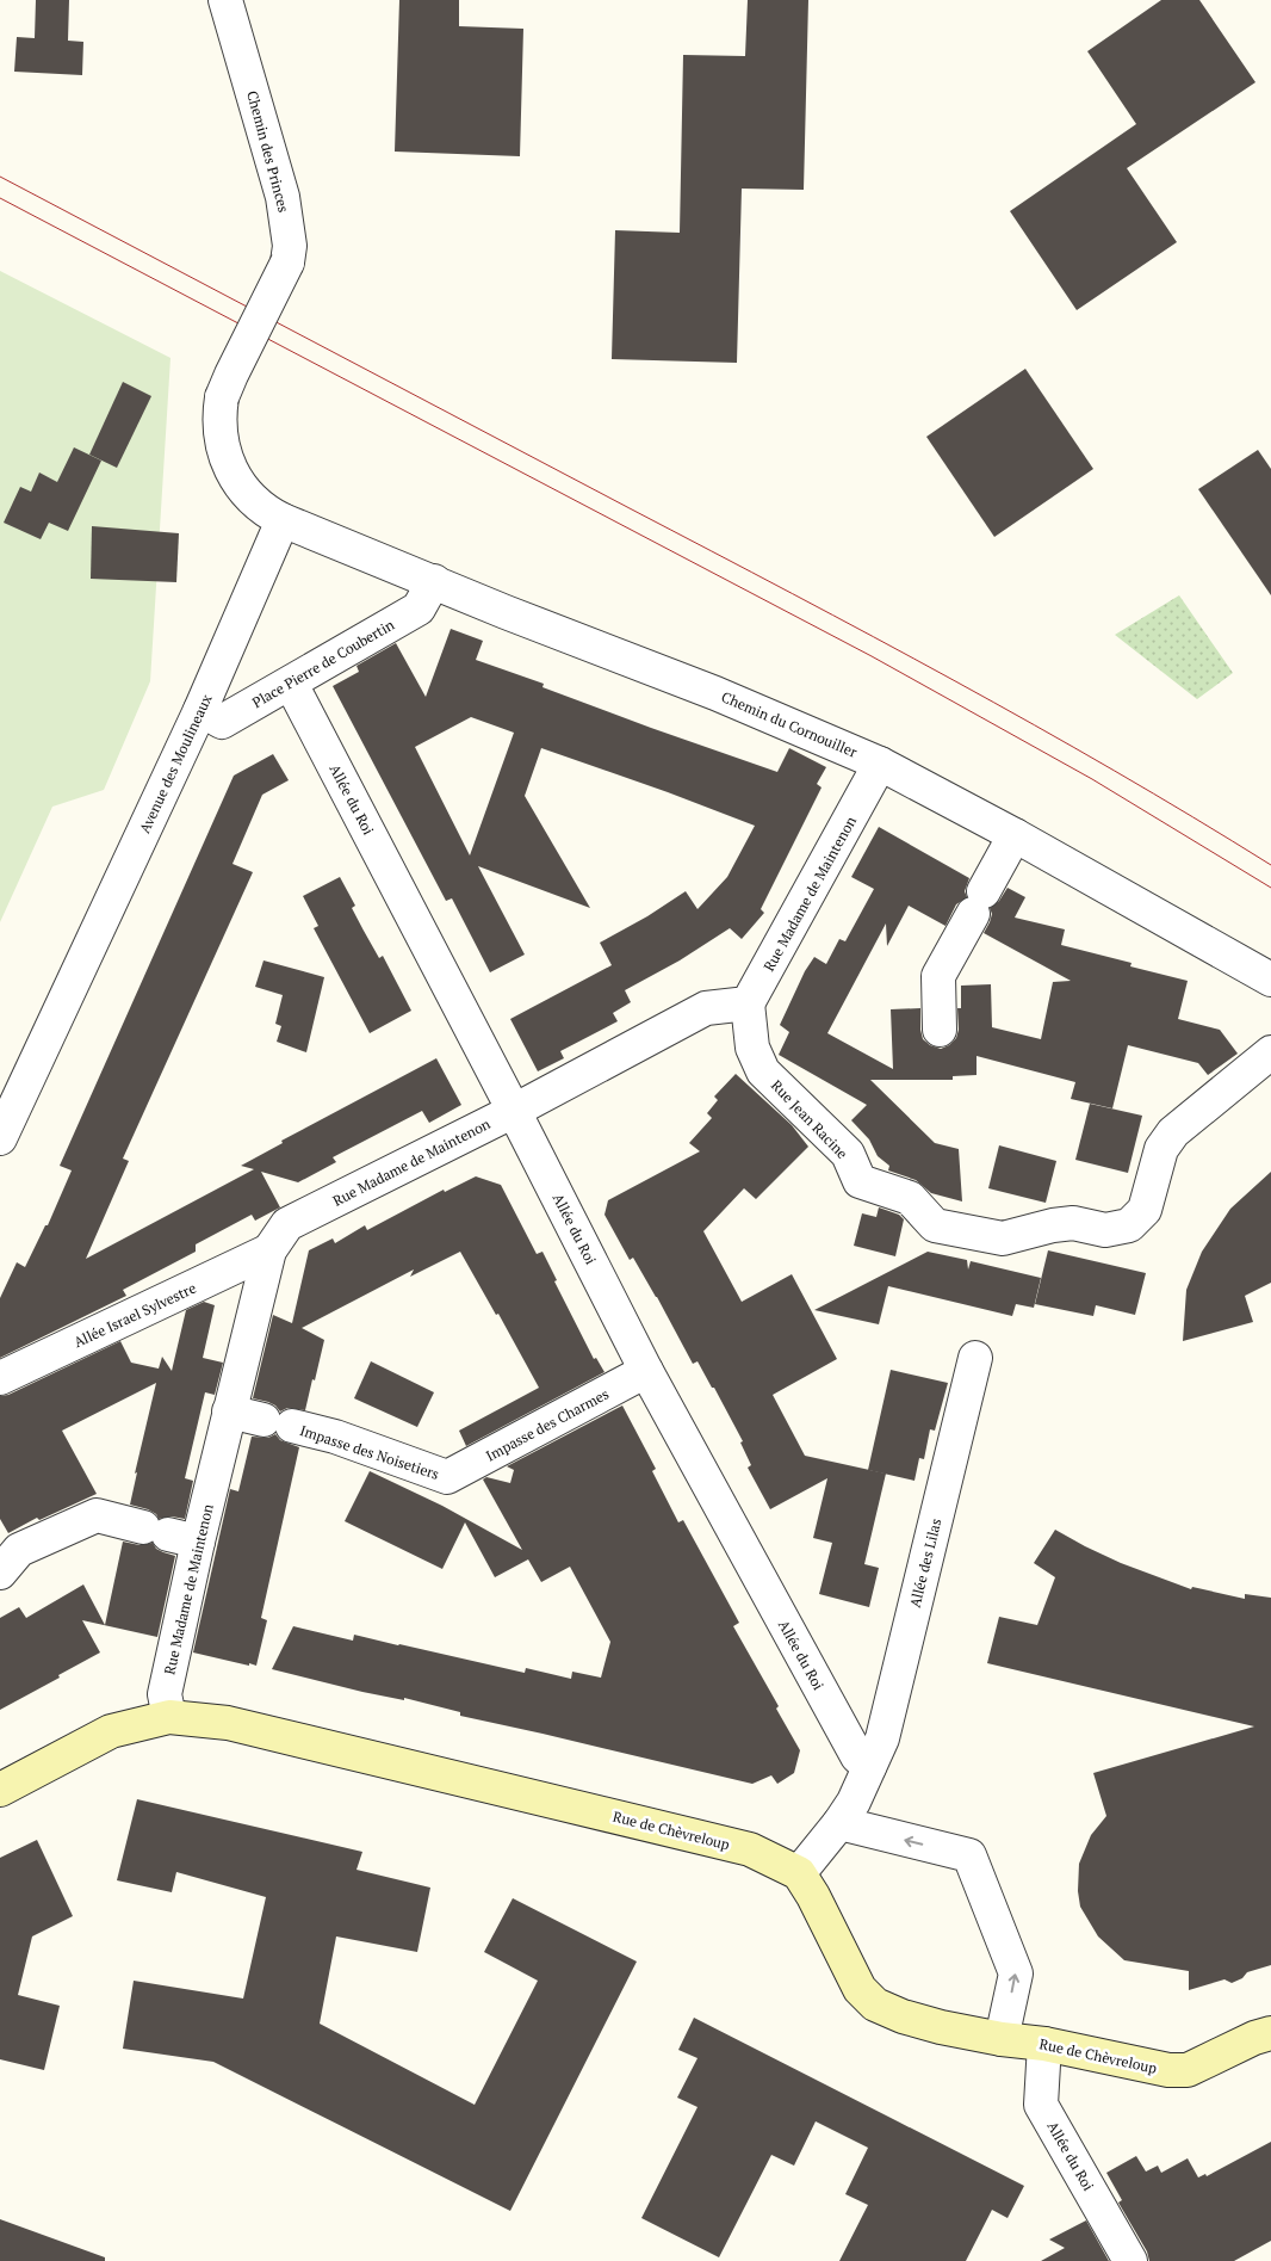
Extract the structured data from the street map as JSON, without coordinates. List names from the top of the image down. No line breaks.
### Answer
{"streets":{"street":["Chemin des Princes","Place Pierre de Coubertin","Chemin du Cornouiller","Avenue des Moulineaux","Allée du Roi","Rue Madame de Maintenon","Rue Jean Racine","Allée Israel Sylvestre","Impasse des Charmes","Impasse des Noisetiers","Allée des Lilas","Rue de Chèvreloup"]},"crossings":[["Chemin des Princes","Chemin du Cornouiller"],["Chemin des Princes","Avenue des Moulineaux"],["Place Pierre de Coubertin","Chemin du Cornouiller"],["Place Pierre de Coubertin","Avenue des Moulineaux"],["Place Pierre de Coubertin","Allée du Roi"],["Chemin du Cornouiller","Avenue des Moulineaux"],["Chemin du Cornouiller","Rue Madame de Maintenon"],["Allée du Roi","Rue Madame de Maintenon"],["Allée du Roi","Impasse des Charmes"],["Allée du Roi","Allée des Lilas"],["Allée du Roi","Rue de Chèvreloup"],["Rue Madame de Maintenon","Rue Jean Racine"],["Rue Madame de Maintenon","Allée Israel Sylvestre"],["Rue Madame de Maintenon","Impasse des Noisetiers"],["Rue Madame de Maintenon","Rue de Chèvreloup"],["Impasse des Charmes","Impasse des Noisetiers"],["Allée des Lilas","Rue de Chèvreloup"]]}
